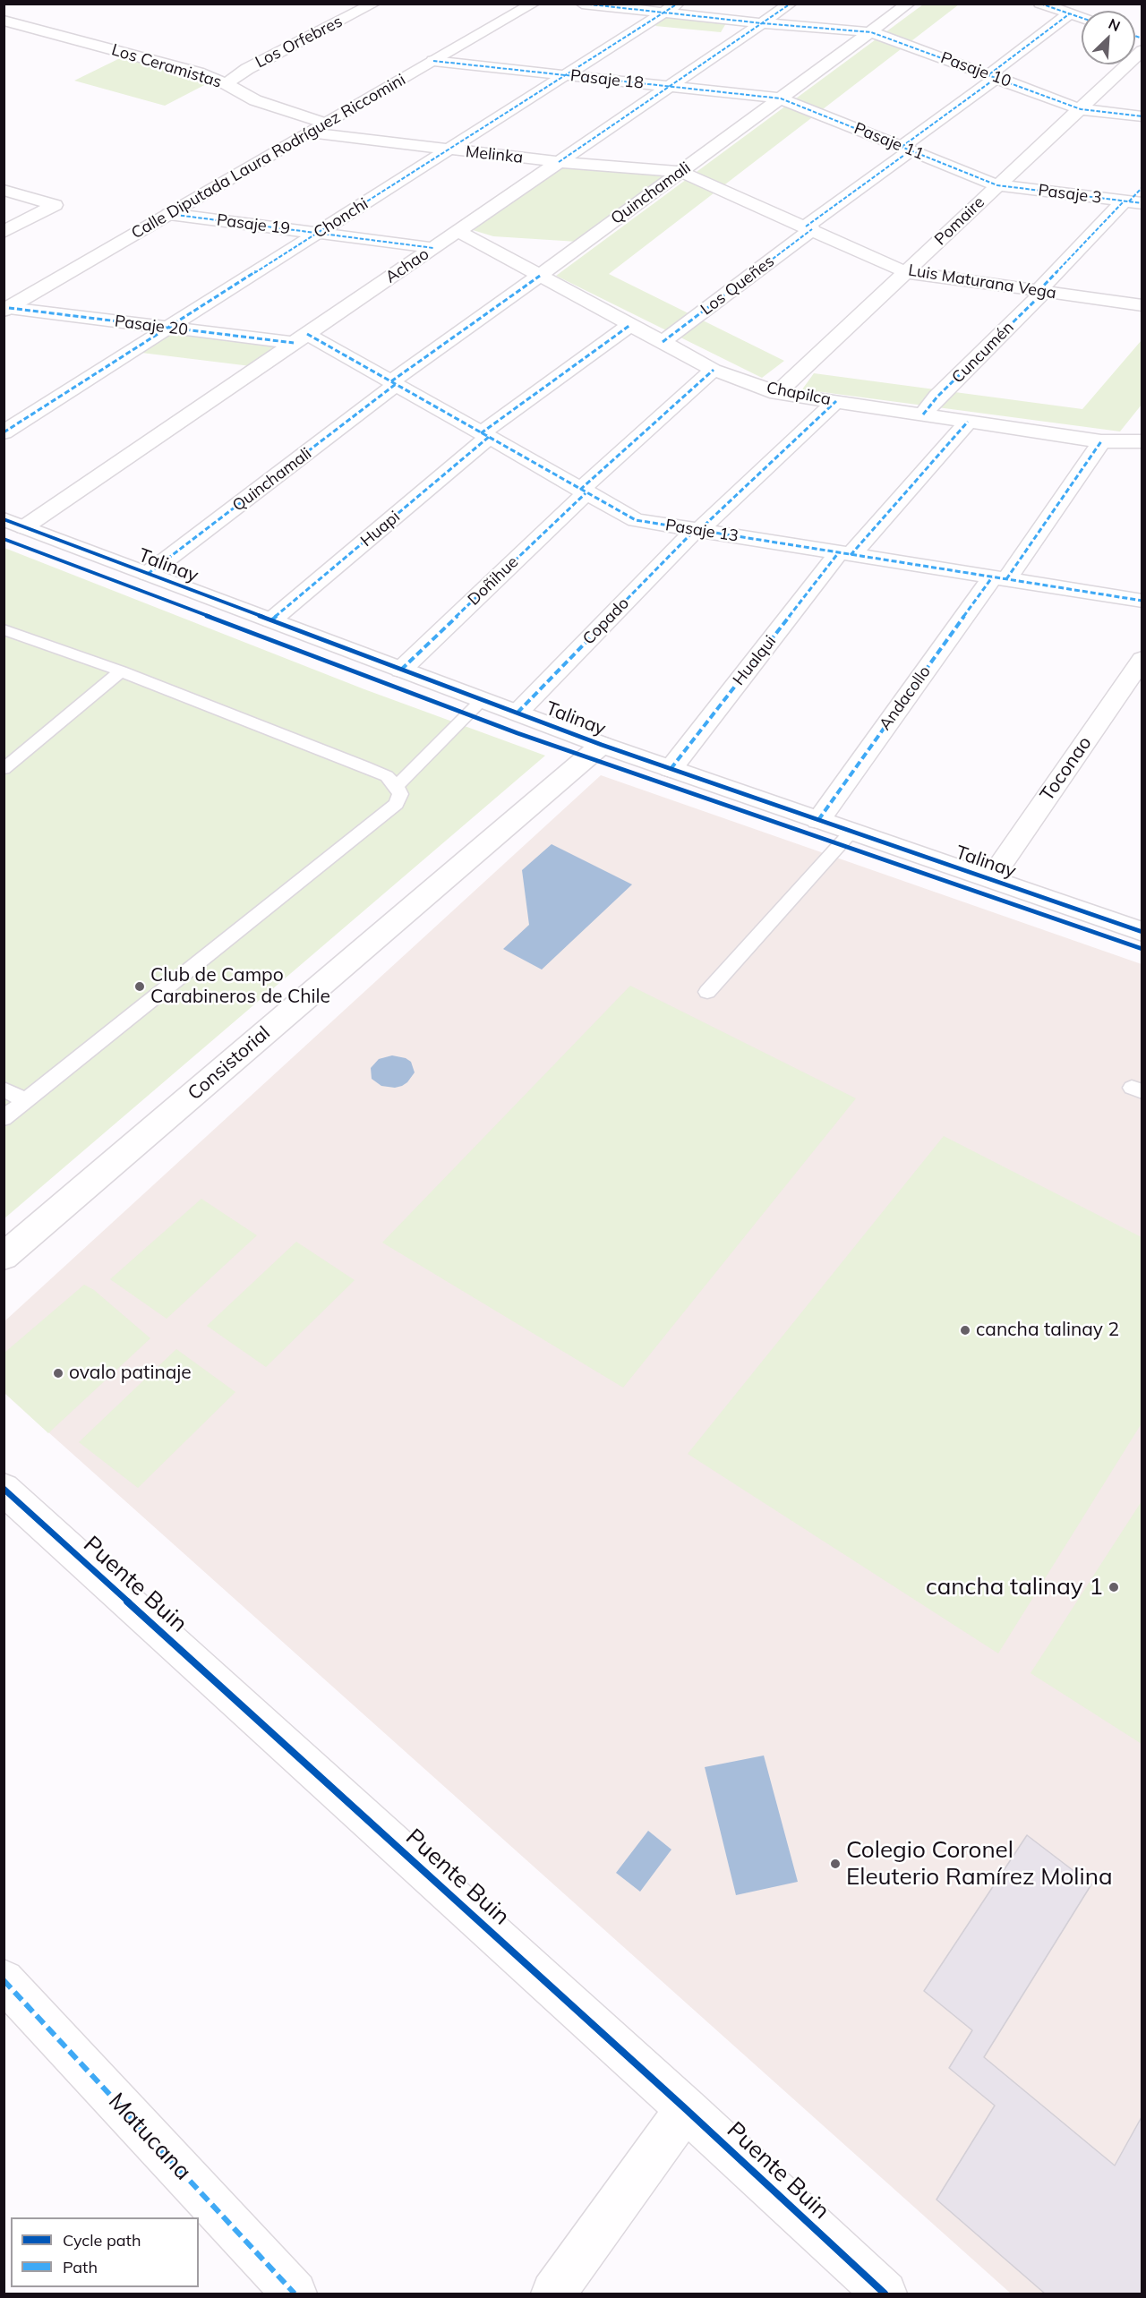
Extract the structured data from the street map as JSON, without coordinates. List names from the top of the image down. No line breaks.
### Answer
{"streets":{"street":["Los Orfebres","Los Ceramistas","Pasaje 10","Pasaje 18","Pasaje 11","Melinka","Calle Diputada Laura Rodríguez Riccomini","Quinchamali","Pasaje 3","Chonchi","Pomaire","Pasaje 19","Achao","Luis Maturana Vega","Los Queñes","Pasaje 20","Cuncumén","Chapilca","Huapi","Pasaje 13","Talinay","Doñihue","Copado","Hualqui","Andacollo","Toconao","Consistorial","Puente Buin","Matucana"]},"crossings":[["Los Orfebres","Los Ceramistas"],["Los Ceramistas","Calle Diputada Laura Rodríguez Riccomini"],["Pasaje 10","Quinchamali"],["Pasaje 10","Chonchi"],["Pasaje 10","Pomaire"],["Pasaje 10","Achao"],["Pasaje 10","Los Queñes"],["Pasaje 18","Pasaje 11"],["Pasaje 18","Calle Diputada Laura Rodríguez Riccomini"],["Pasaje 18","Quinchamali"],["Pasaje 18","Chonchi"],["Pasaje 18","Achao"],["Pasaje 11","Quinchamali"],["Pasaje 11","Pasaje 3"],["Pasaje 11","Pomaire"],["Pasaje 11","Los Queñes"],["Melinka","Calle Diputada Laura Rodríguez Riccomini"],["Melinka","Quinchamali"],["Melinka","Chonchi"],["Melinka","Achao"],["Melinka","Luis Maturana Vega"],["Calle Diputada Laura Rodríguez Riccomini","Pasaje 19"],["Calle Diputada Laura Rodríguez Riccomini","Pasaje 20"],["Quinchamali","Luis Maturana Vega"],["Quinchamali","Chapilca"],["Quinchamali","Pasaje 13"],["Quinchamali","Talinay"],["Pasaje 3","Pomaire"],["Pasaje 3","Cuncumén"],["Chonchi","Pasaje 19"],["Chonchi","Pasaje 20"],["Pomaire","Luis Maturana Vega"],["Pomaire","Chapilca"],["Pasaje 19","Achao"],["Achao","Pasaje 20"],["Achao","Chapilca"],["Achao","Pasaje 13"],["Achao","Talinay"],["Luis Maturana Vega","Los Queñes"],["Luis Maturana Vega","Cuncumén"],["Los Queñes","Chapilca"],["Pasaje 20","Pasaje 13"],["Cuncumén","Chapilca"],["Chapilca","Huapi"],["Chapilca","Doñihue"],["Chapilca","Copado"],["Chapilca","Hualqui"],["Chapilca","Andacollo"],["Huapi","Pasaje 13"],["Huapi","Talinay"],["Pasaje 13","Doñihue"],["Pasaje 13","Copado"],["Pasaje 13","Hualqui"],["Pasaje 13","Andacollo"],["Talinay","Doñihue"],["Talinay","Copado"],["Talinay","Hualqui"],["Talinay","Andacollo"],["Talinay","Toconao"],["Talinay","Consistorial"]],"places":["Club de Campo Carabineros de Chile","cancha talinay 2","ovalo patinaje","cancha talinay 1","Colegio Coronel Eleuterio Ramírez Molina"],"legend":["Cycle path","Path"],"north":"top right"}
